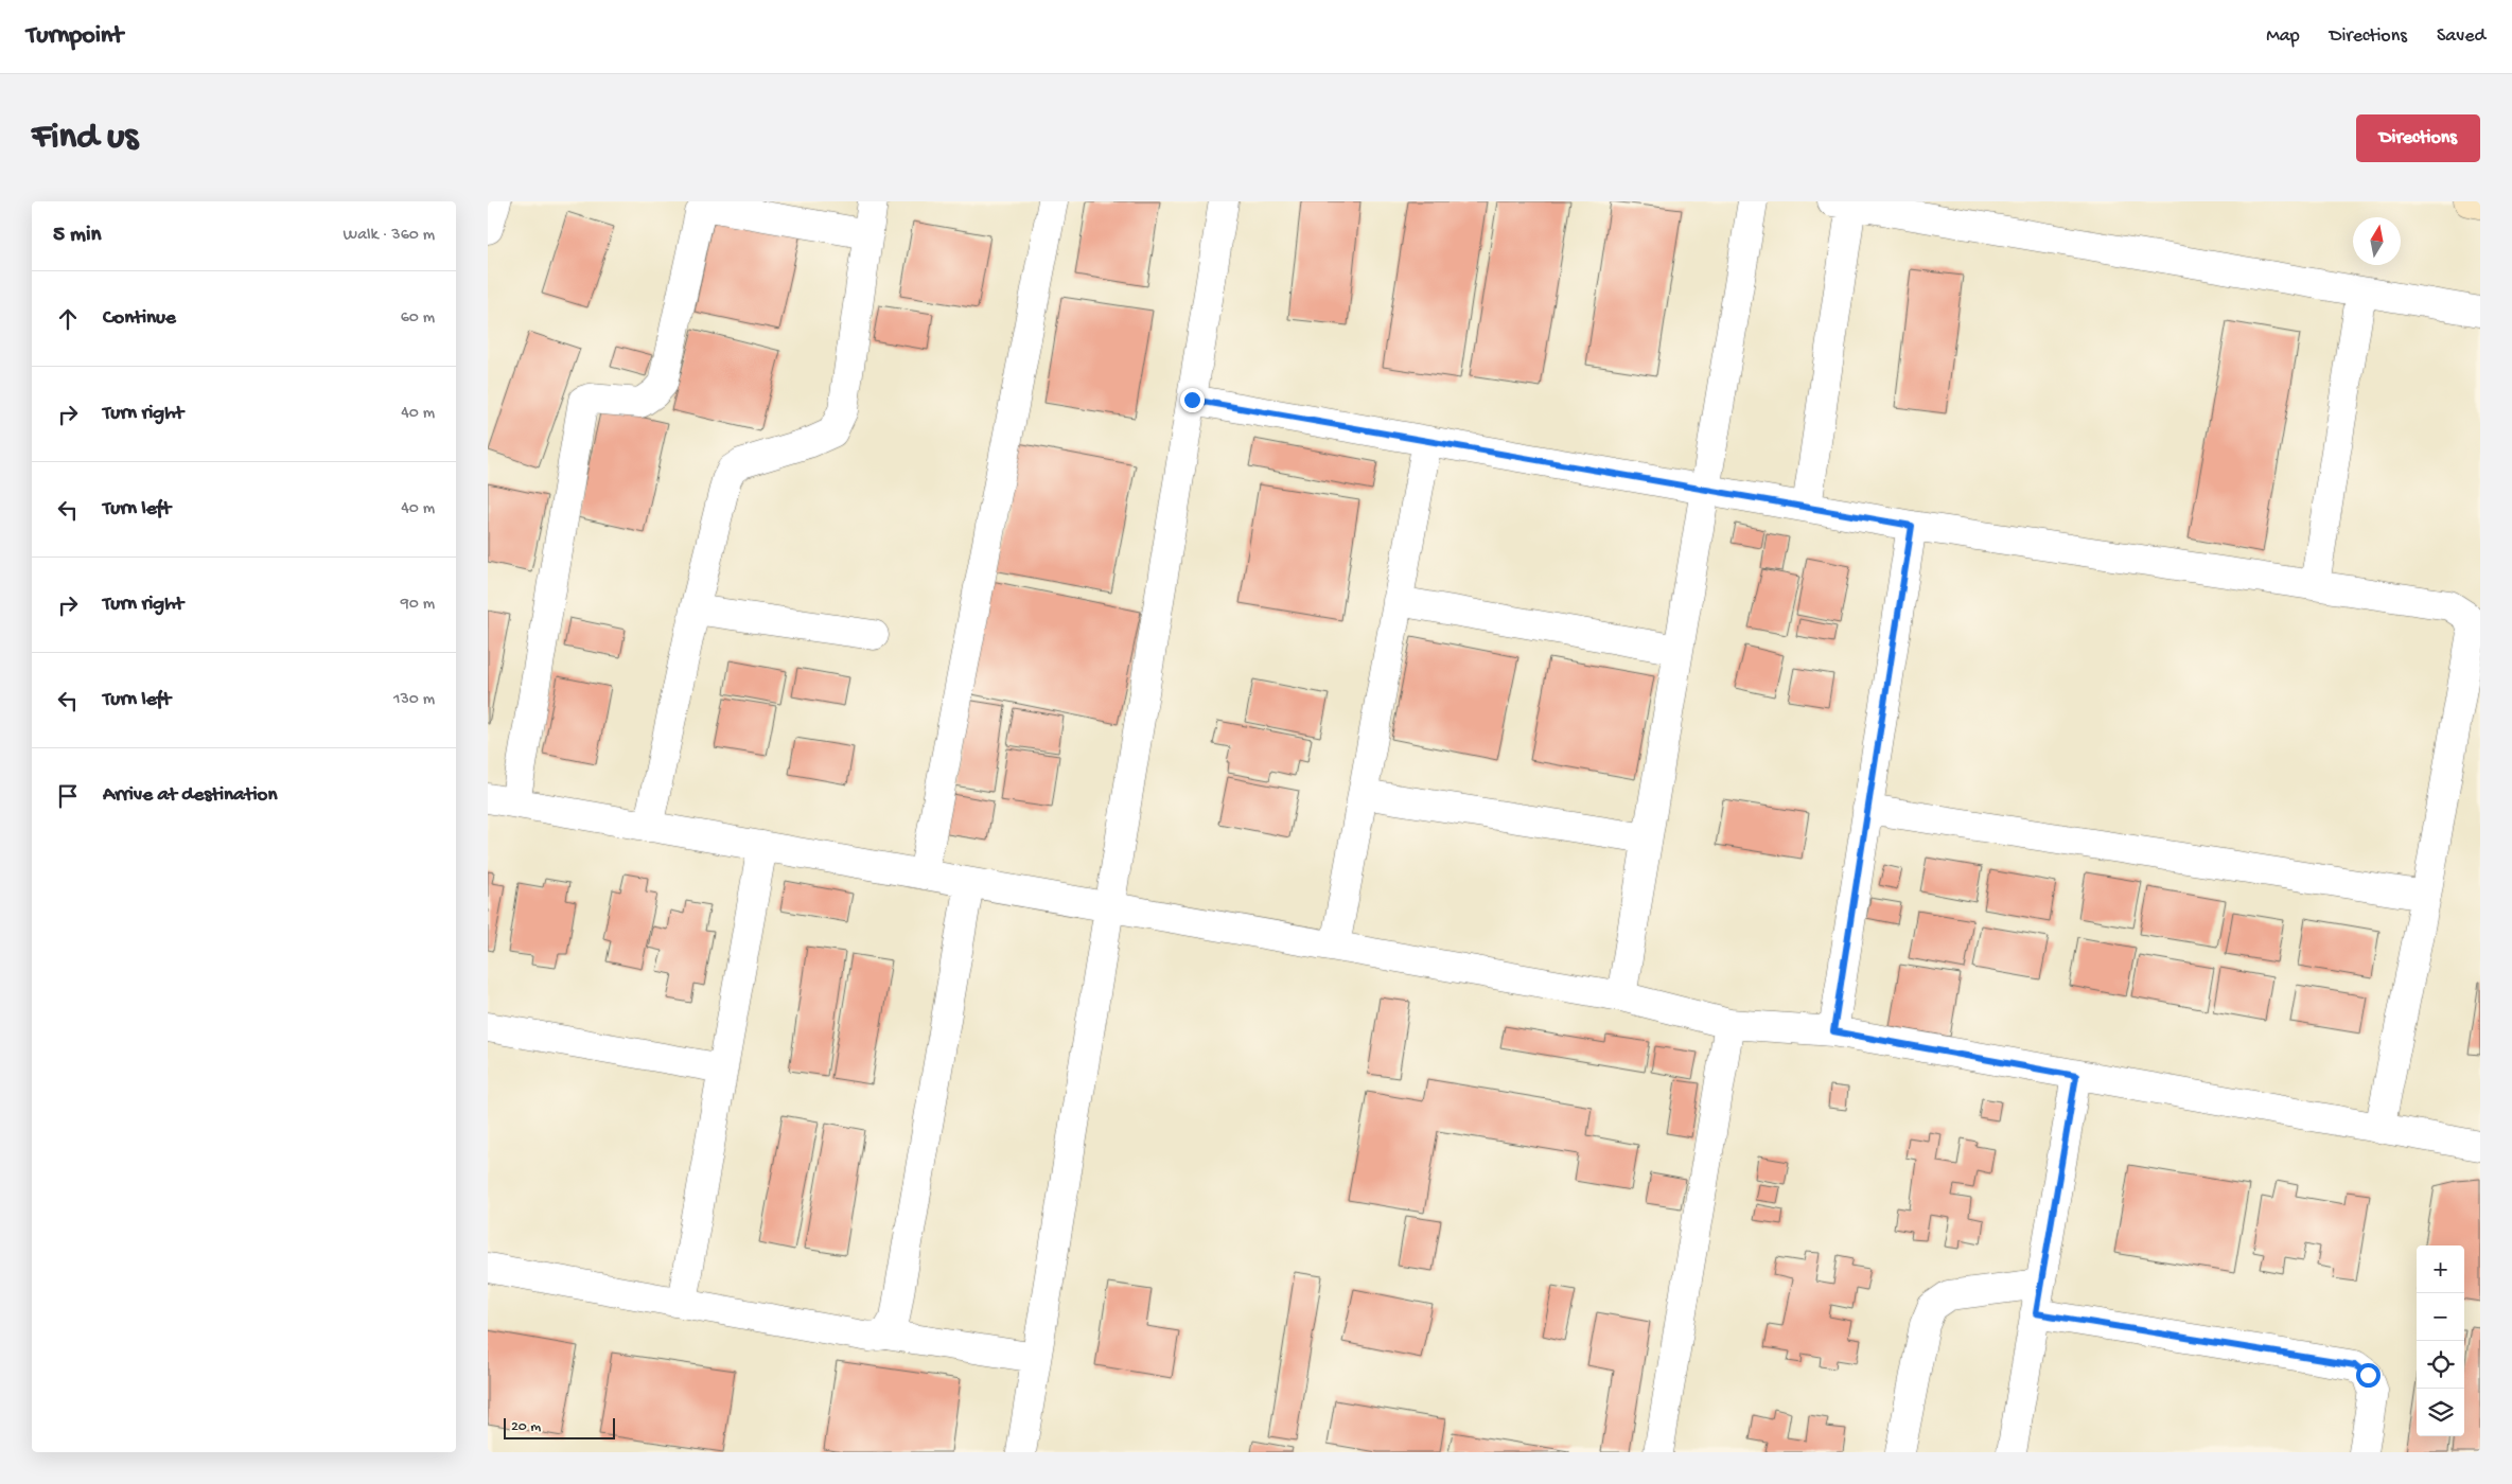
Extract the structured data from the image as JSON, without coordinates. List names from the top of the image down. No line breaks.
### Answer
{"scale_bar":"20 m","north":"top","page":{"header":"Turnpoint","nav":["Map","Directions","Saved"],"buttons":"Directions","title":"Find us","heading":["5 min","Walk · 360 m"],"list":[["Continue","60 m"],["Turn right","40 m"],["Turn left","40 m"],["Turn right","90 m"],["Turn left","130 m"],"Arrive at destination"],"map_buttons":["+","−"],"scale":"20 m"}}
